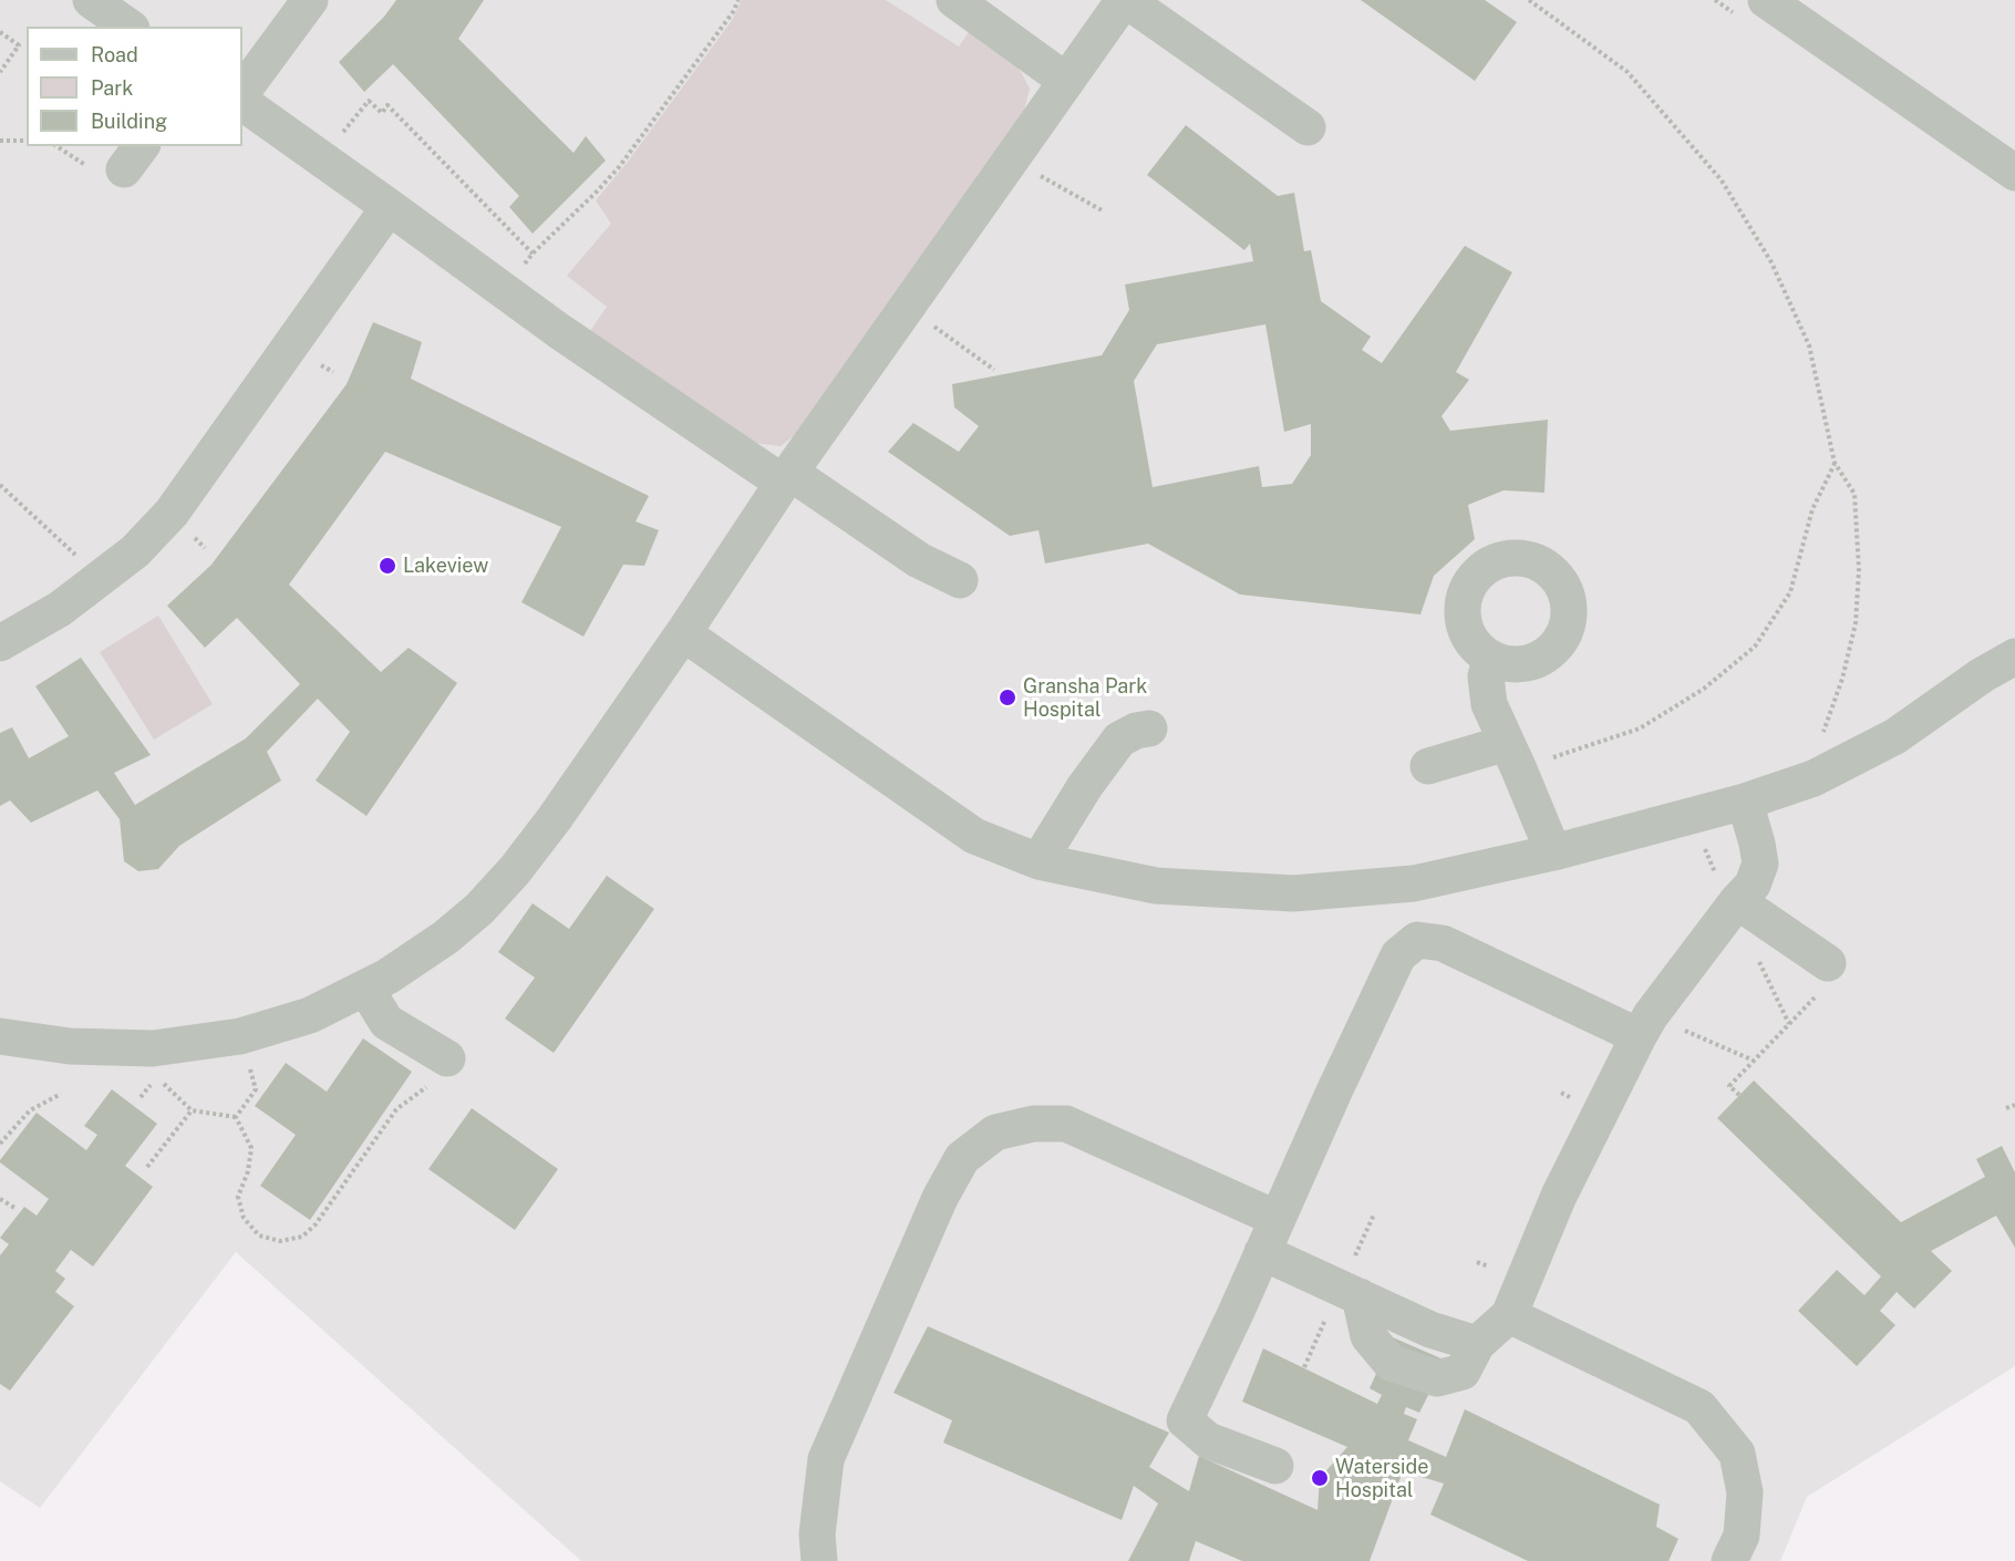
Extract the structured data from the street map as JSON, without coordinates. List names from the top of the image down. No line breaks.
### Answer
{"places":["Lakeview","Gransha Park Hospital","Waterside Hospital"],"legend":["Road","Park","Building"]}
